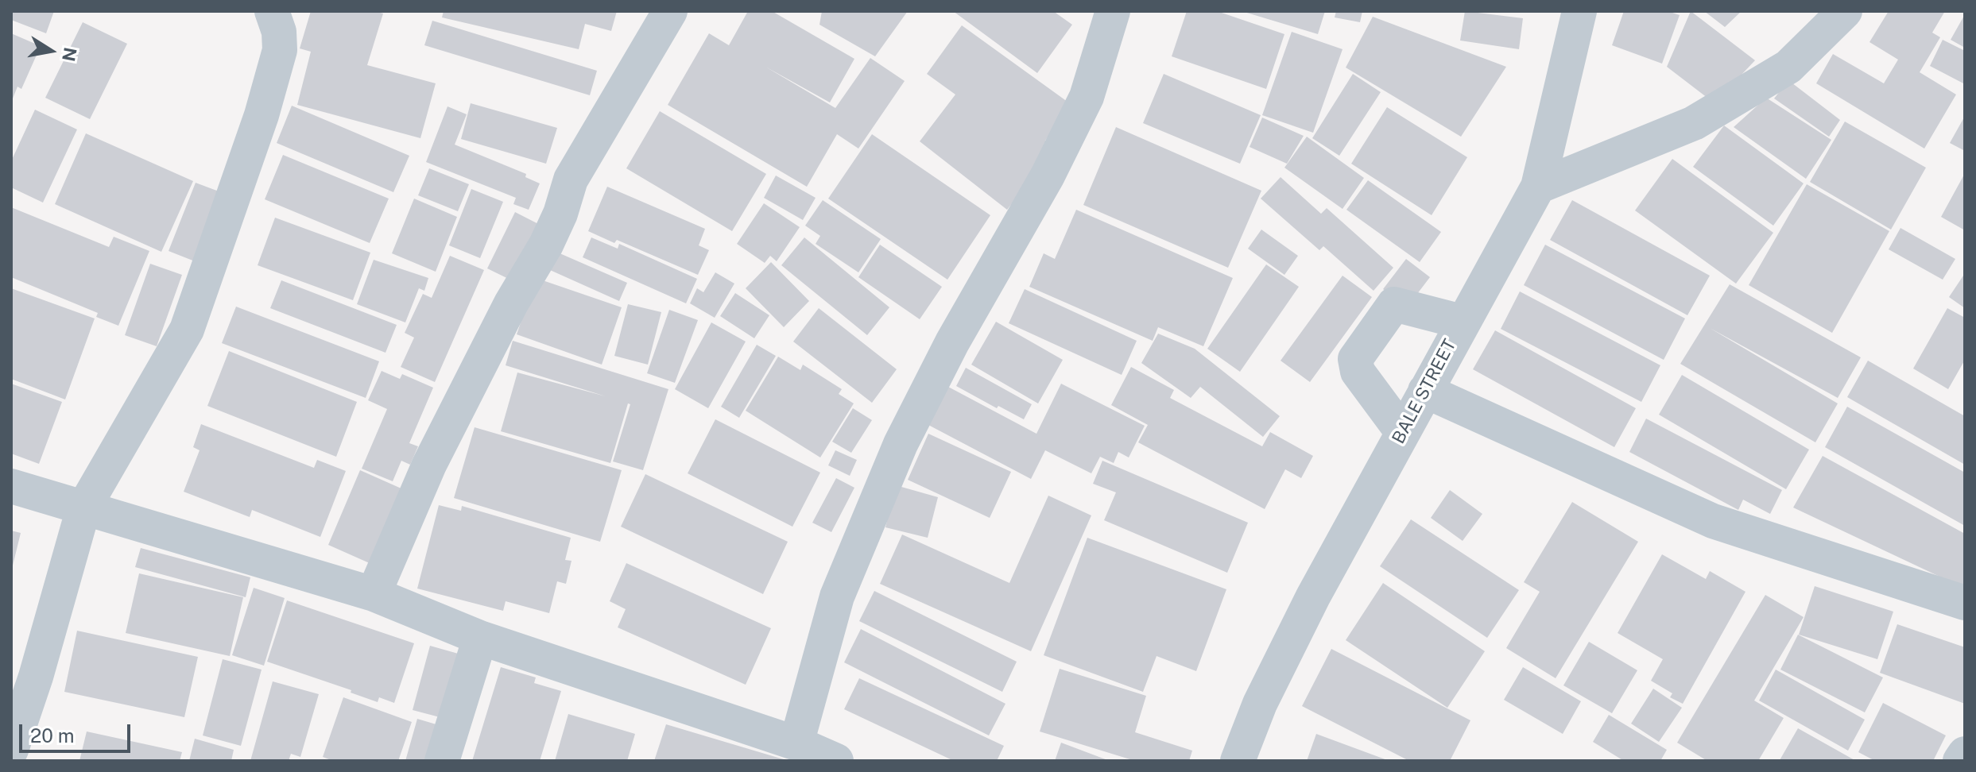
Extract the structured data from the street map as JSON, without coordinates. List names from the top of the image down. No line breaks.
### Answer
{"streets":{"street":["BALE STREET"]},"scale_bar":"20 m","north":"right"}
